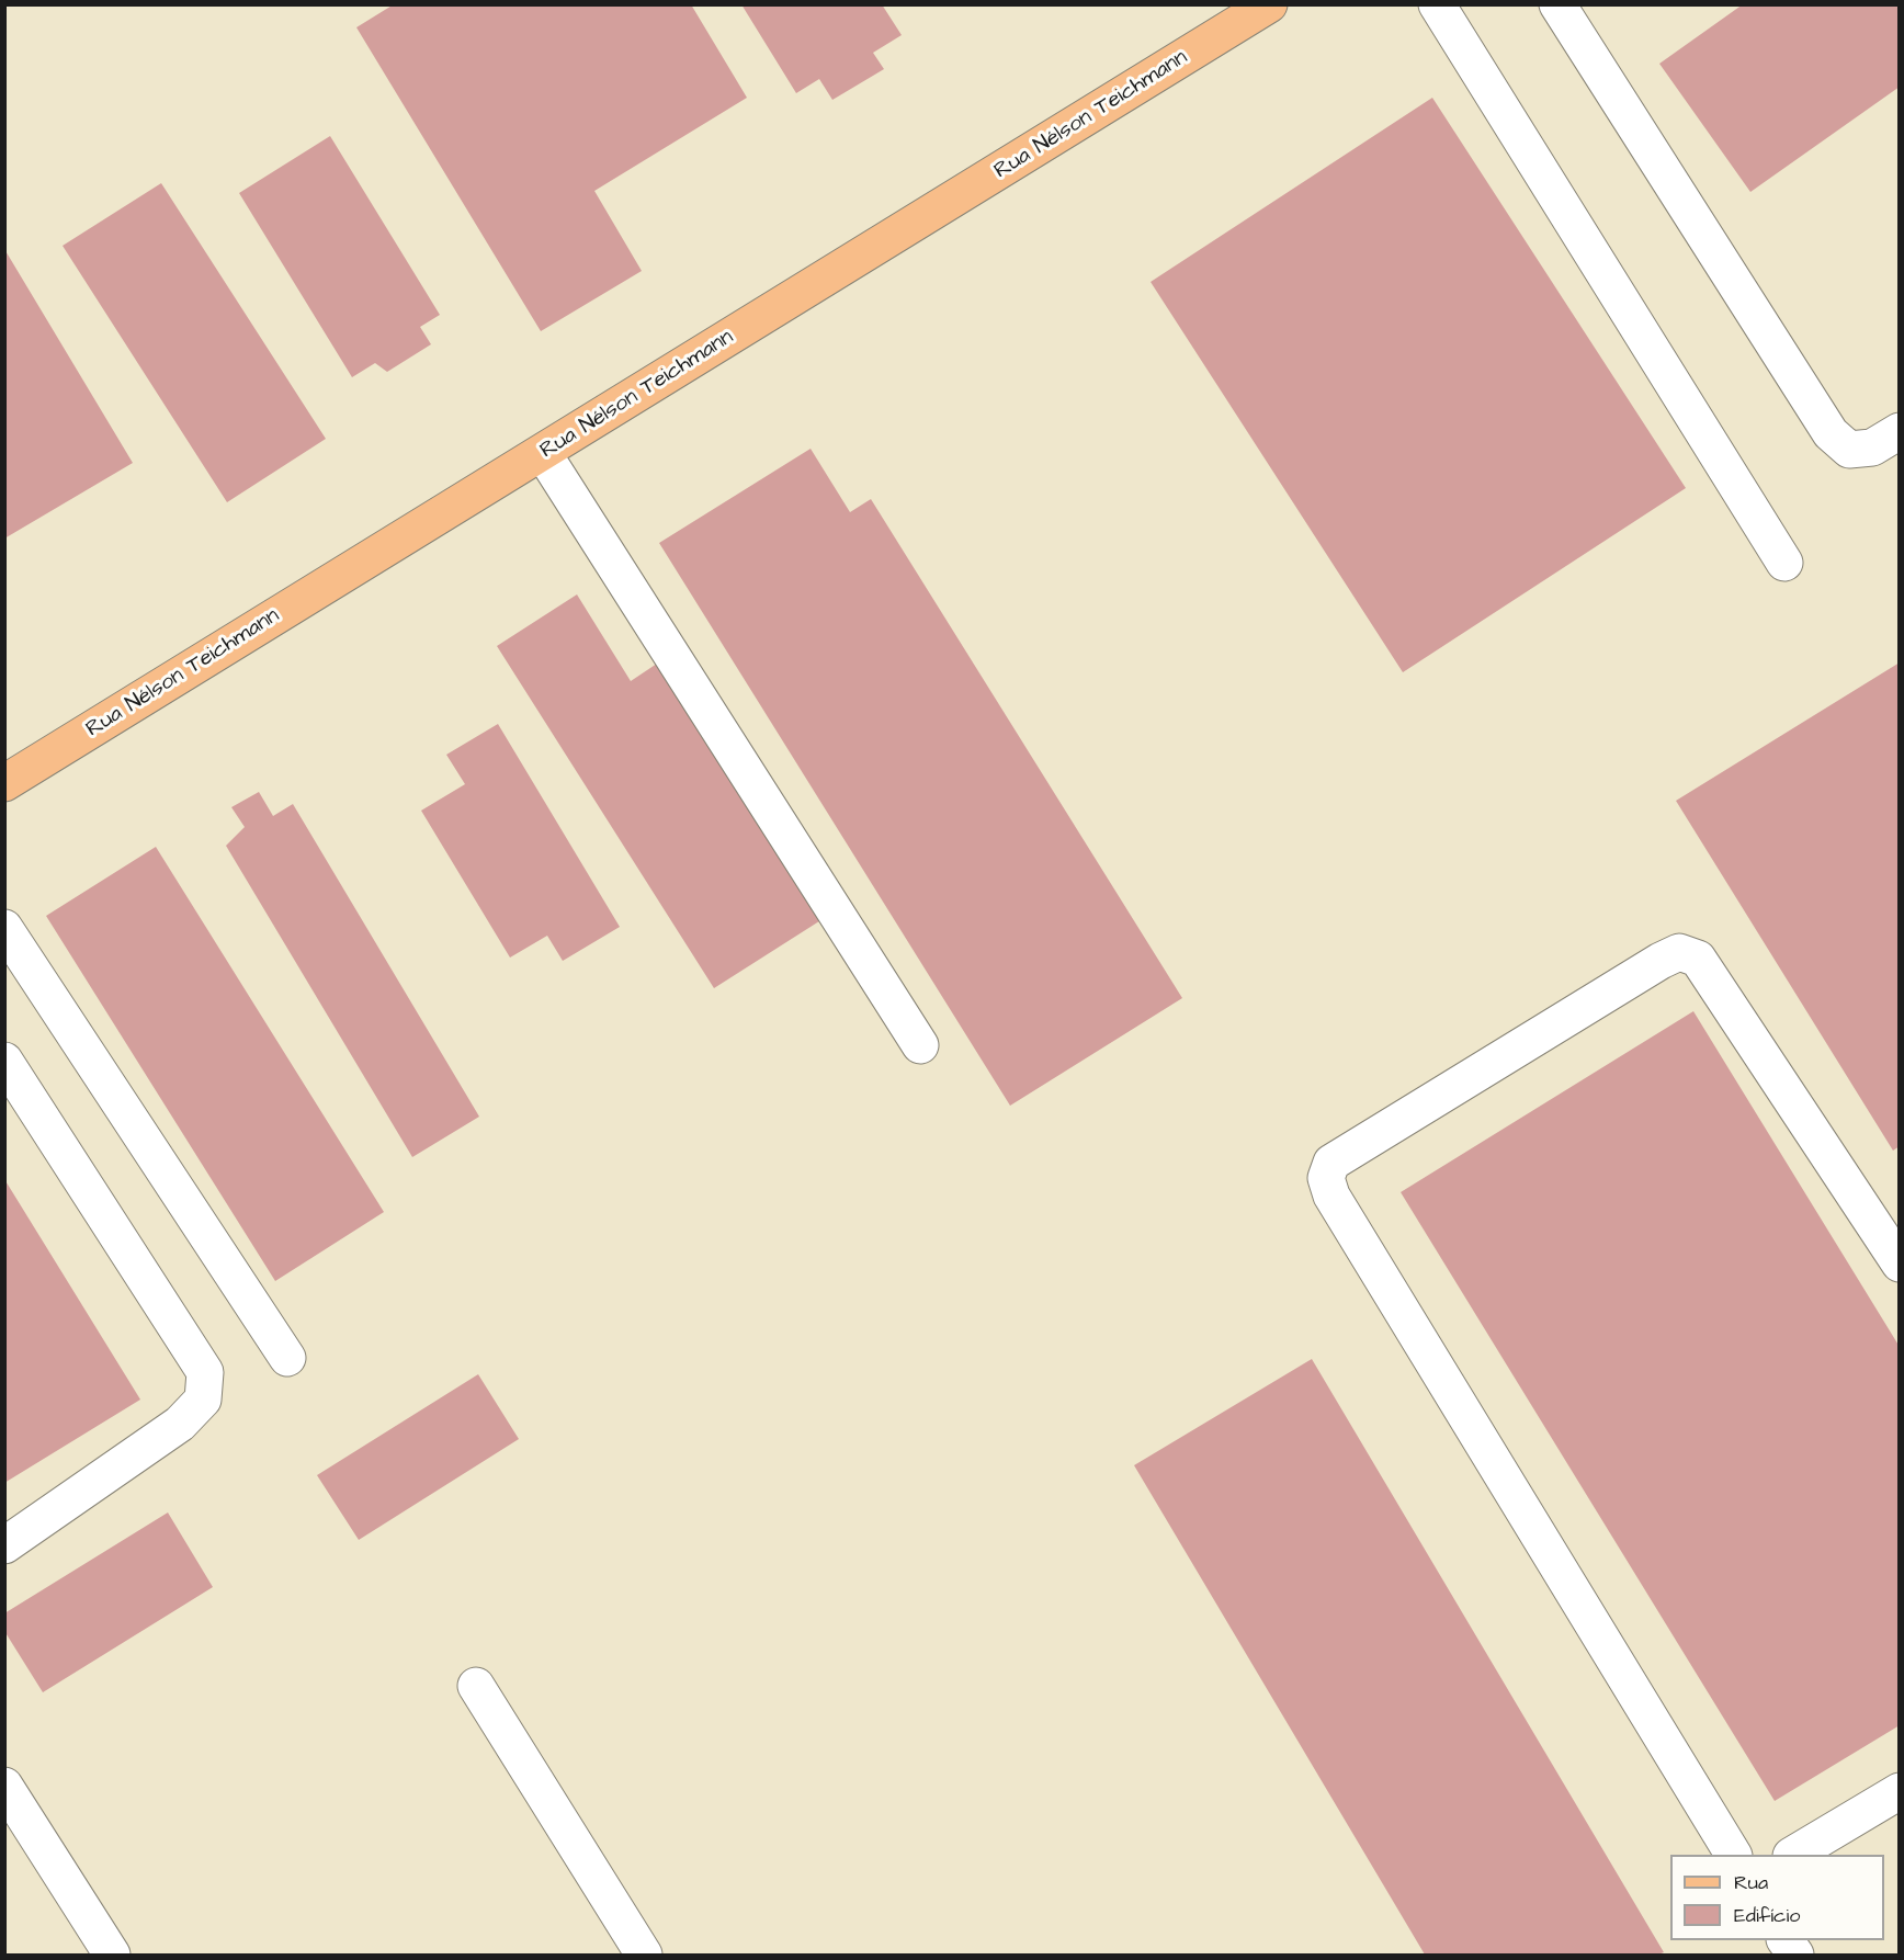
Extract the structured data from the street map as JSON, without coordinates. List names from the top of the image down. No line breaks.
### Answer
{"streets":{"main road":["Rua Nélson Teichmann"]},"legend":["Rua","Edifício"]}
